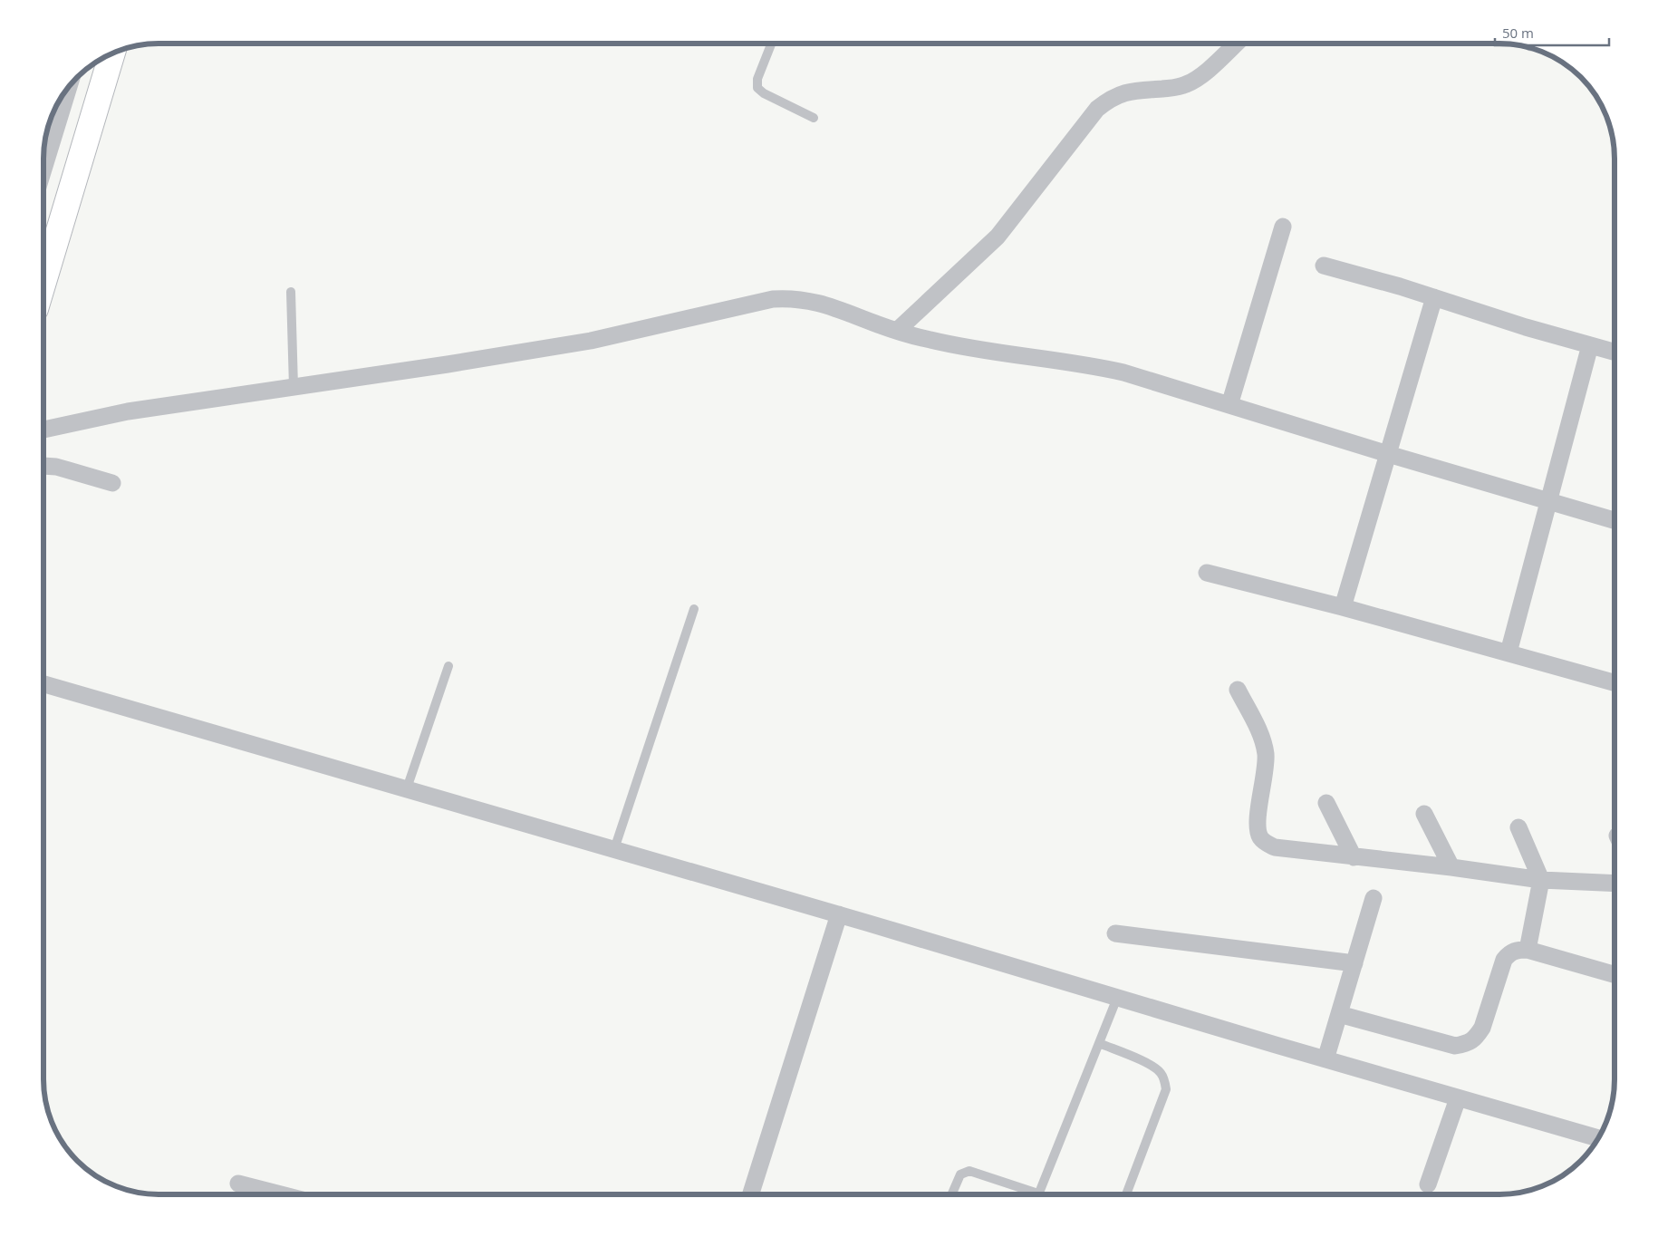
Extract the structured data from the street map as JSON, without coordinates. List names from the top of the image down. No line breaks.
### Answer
{"scale_bar":"50 m"}
